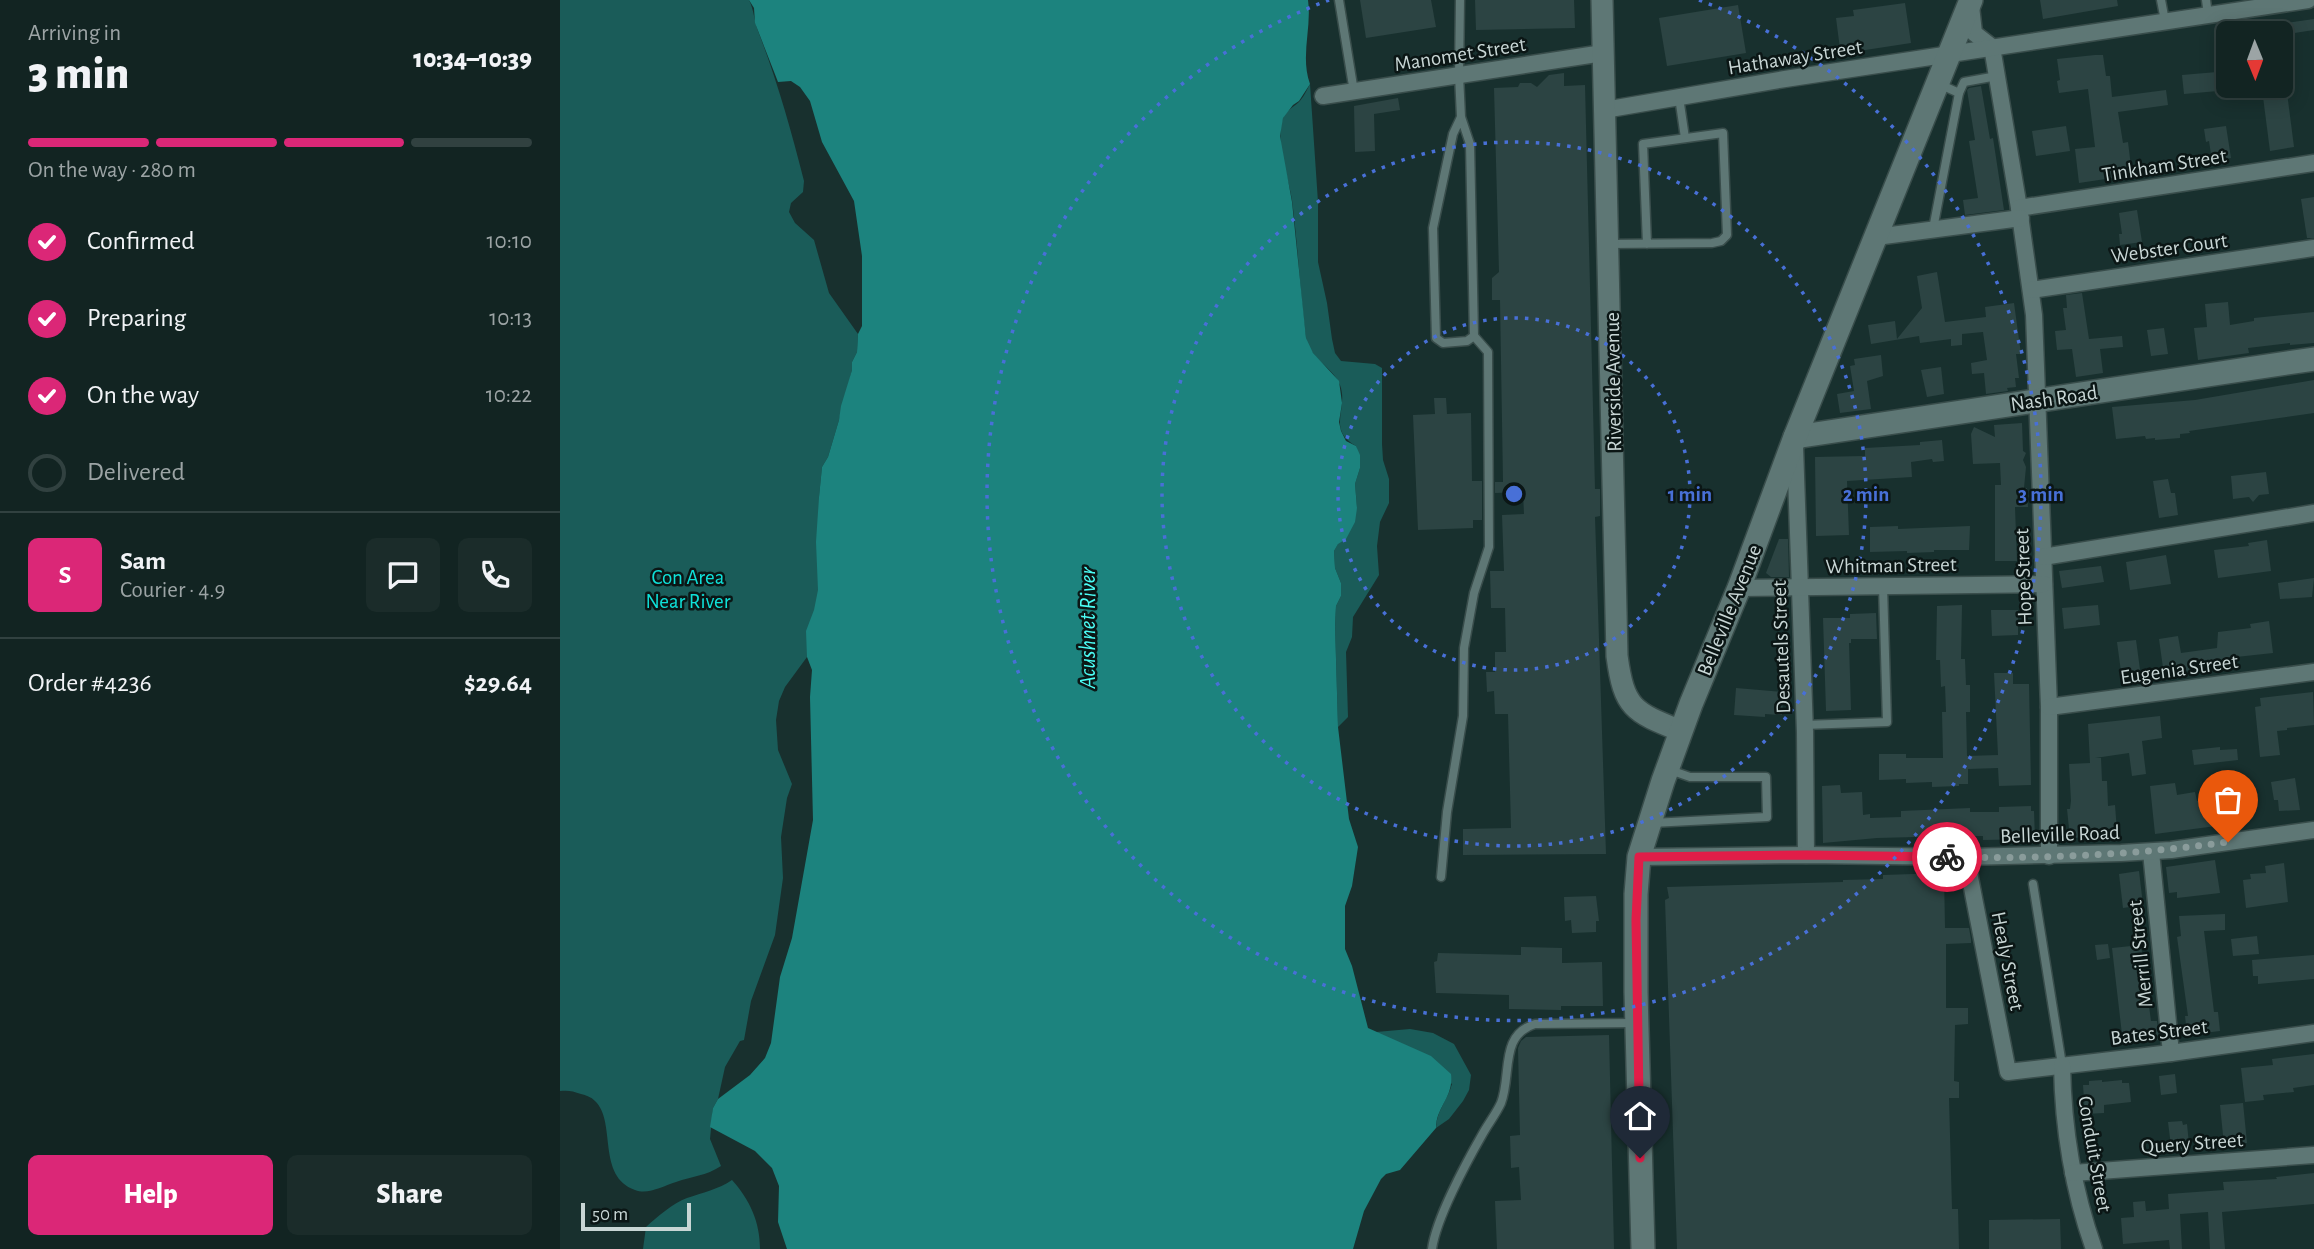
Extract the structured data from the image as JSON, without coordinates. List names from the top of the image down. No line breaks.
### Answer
{"streets":{"main road":["Nash Road","Belleville Avenue"],"street":["Manomet Street","Hathaway Street","Tinkham Street","Webster Court","Riverside Avenue","Whitman Street","Hope Street","Desautels Street","Eugenia Street","Belleville Road","Merrill Street","Healy Street","Bates Street","Query Street","Conduit Street"]},"crossings":[["Manomet Street","Riverside Avenue"],["Hathaway Street","Riverside Avenue"],["Hathaway Street","Hope Street"],["Hathaway Street","Belleville Avenue"],["Tinkham Street","Hope Street"],["Tinkham Street","Belleville Avenue"],["Webster Court","Hope Street"],["Riverside Avenue","Belleville Avenue"],["Nash Road","Hope Street"],["Nash Road","Belleville Avenue"],["Nash Road","Desautels Street"],["Whitman Street","Hope Street"],["Whitman Street","Belleville Avenue"],["Whitman Street","Desautels Street"],["Hope Street","Eugenia Street"],["Hope Street","Belleville Road"],["Belleville Avenue","Desautels Street"],["Belleville Avenue","Belleville Road"],["Desautels Street","Belleville Road"],["Belleville Road","Merrill Street"],["Belleville Road","Healy Street"],["Merrill Street","Bates Street"],["Healy Street","Bates Street"],["Bates Street","Conduit Street"],["Query Street","Conduit Street"]],"water":["Acushnet River"],"parks":["Con Area Near River"],"scale_bar":"50 m","north":"bottom","page":{"heading":["3 min","Arriving in","10:34–10:39"],"panel":["Sam","Courier · 4.9","Order #4236","$29.64"],"bar":"On the way · 280 m","list":[["Confirmed","10:10"],["Preparing","10:13"],["On the way","10:22"],"Delivered"],"round":"S","buttons":["Help","Share"],"scale":"50 m"},"rings":["1 min","2 min","3 min"]}
